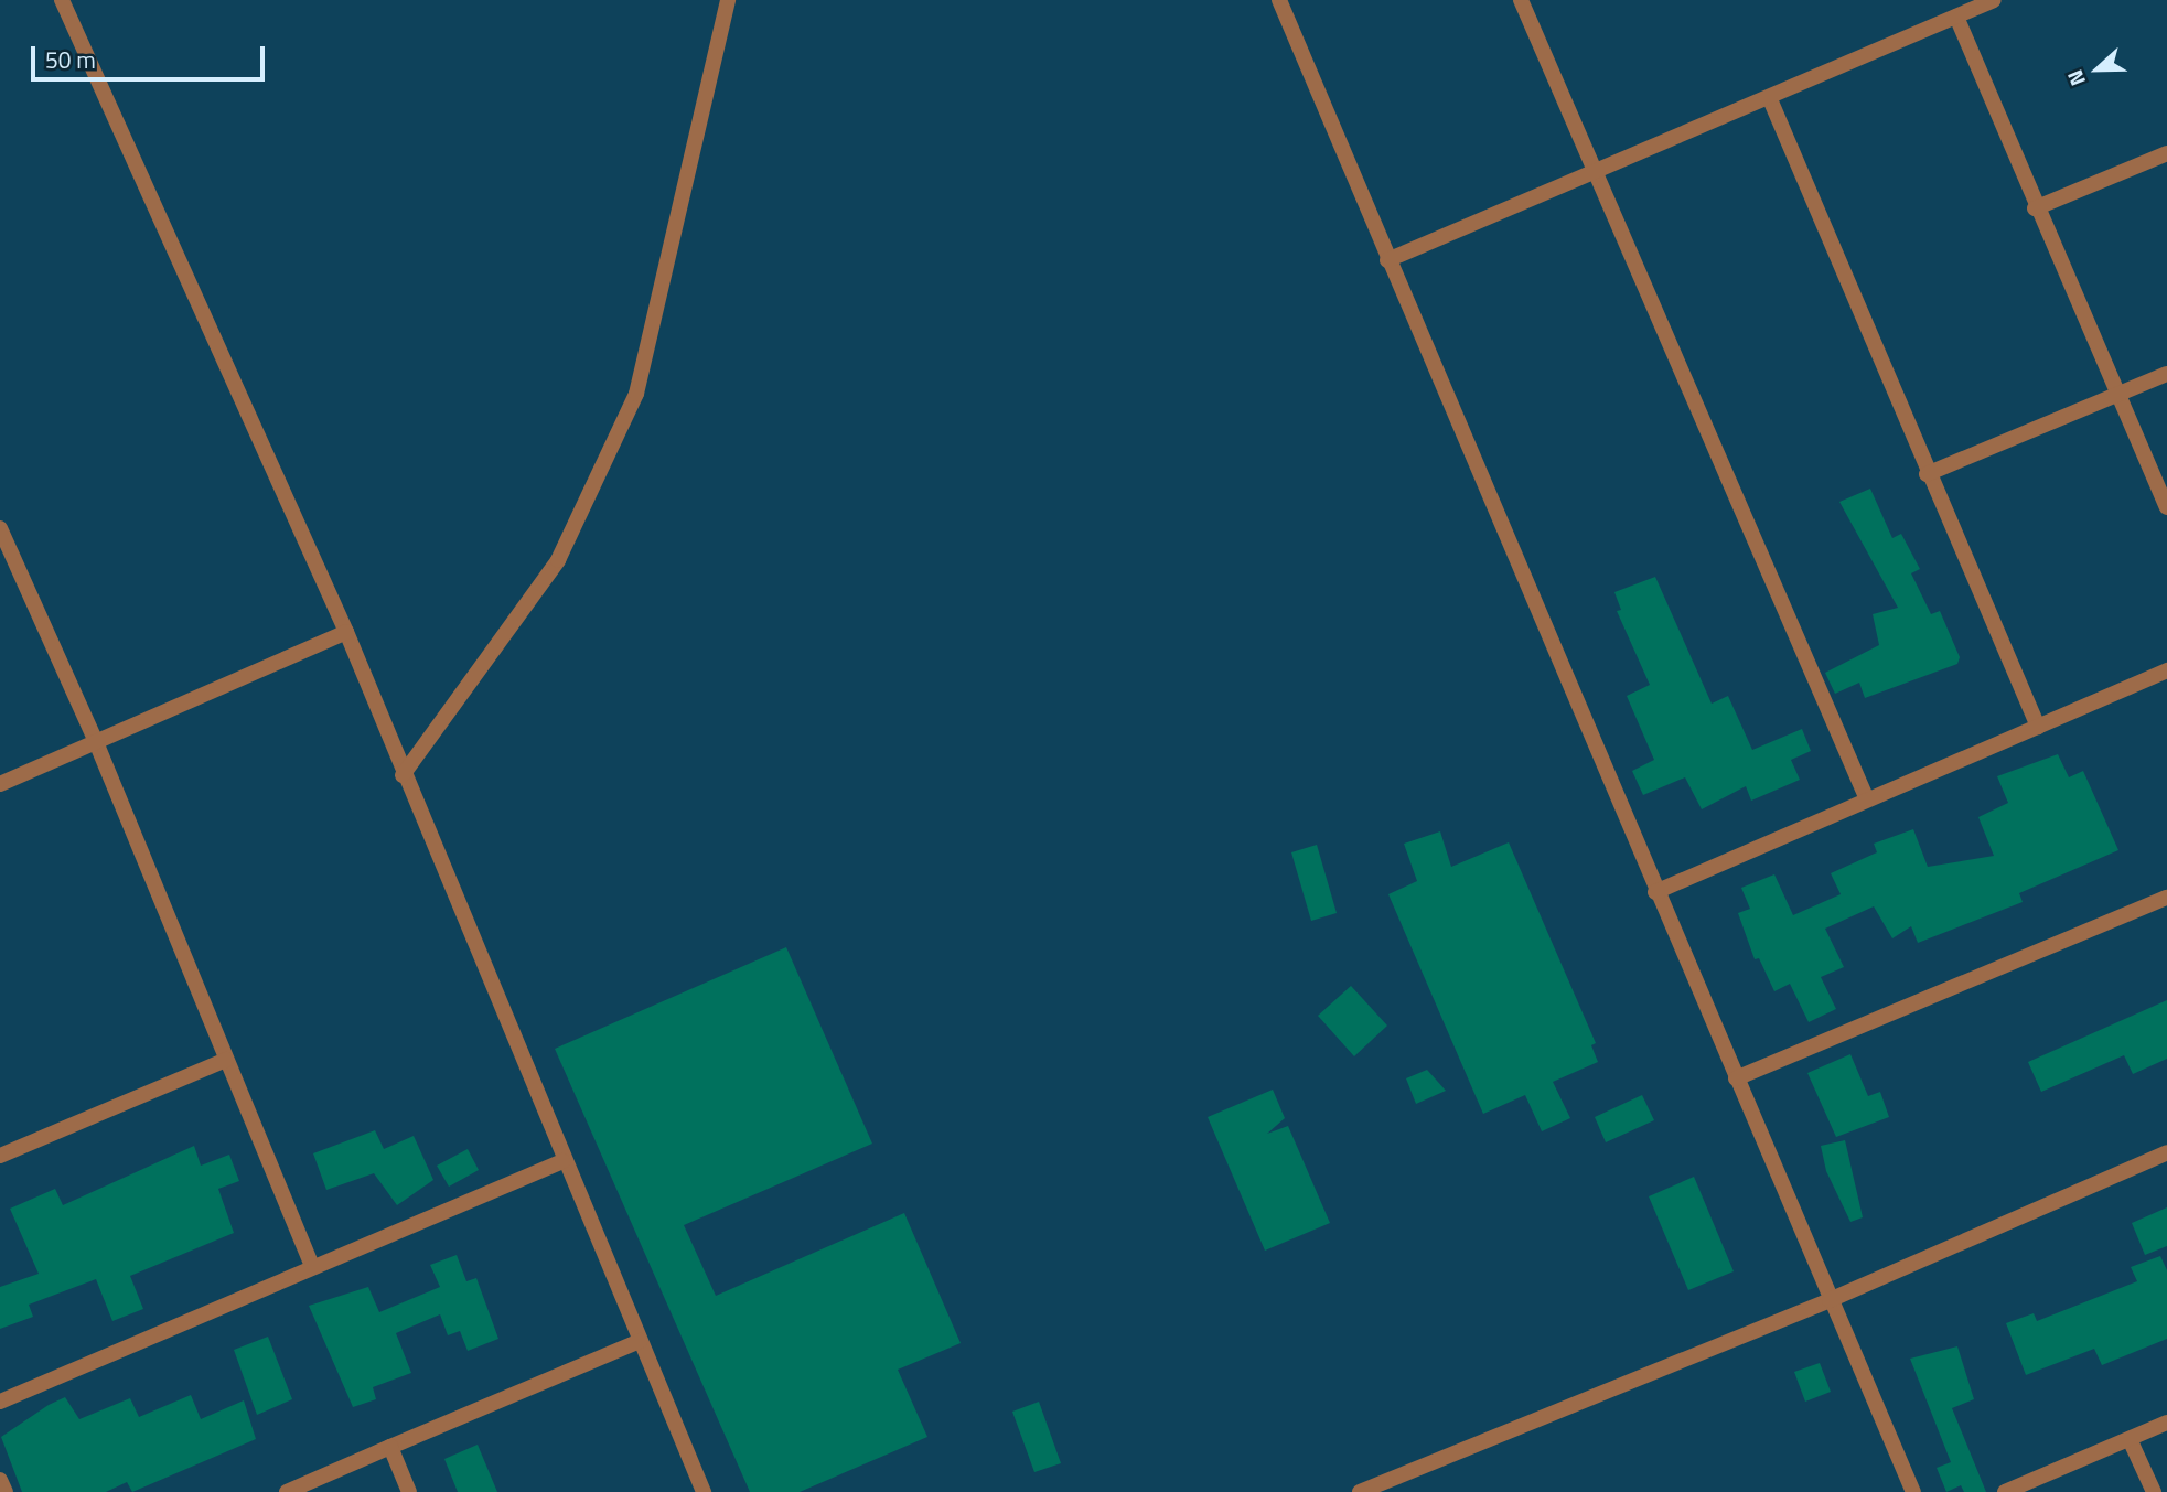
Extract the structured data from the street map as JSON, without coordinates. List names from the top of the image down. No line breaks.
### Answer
{"scale_bar":"50 m","north":"left"}
